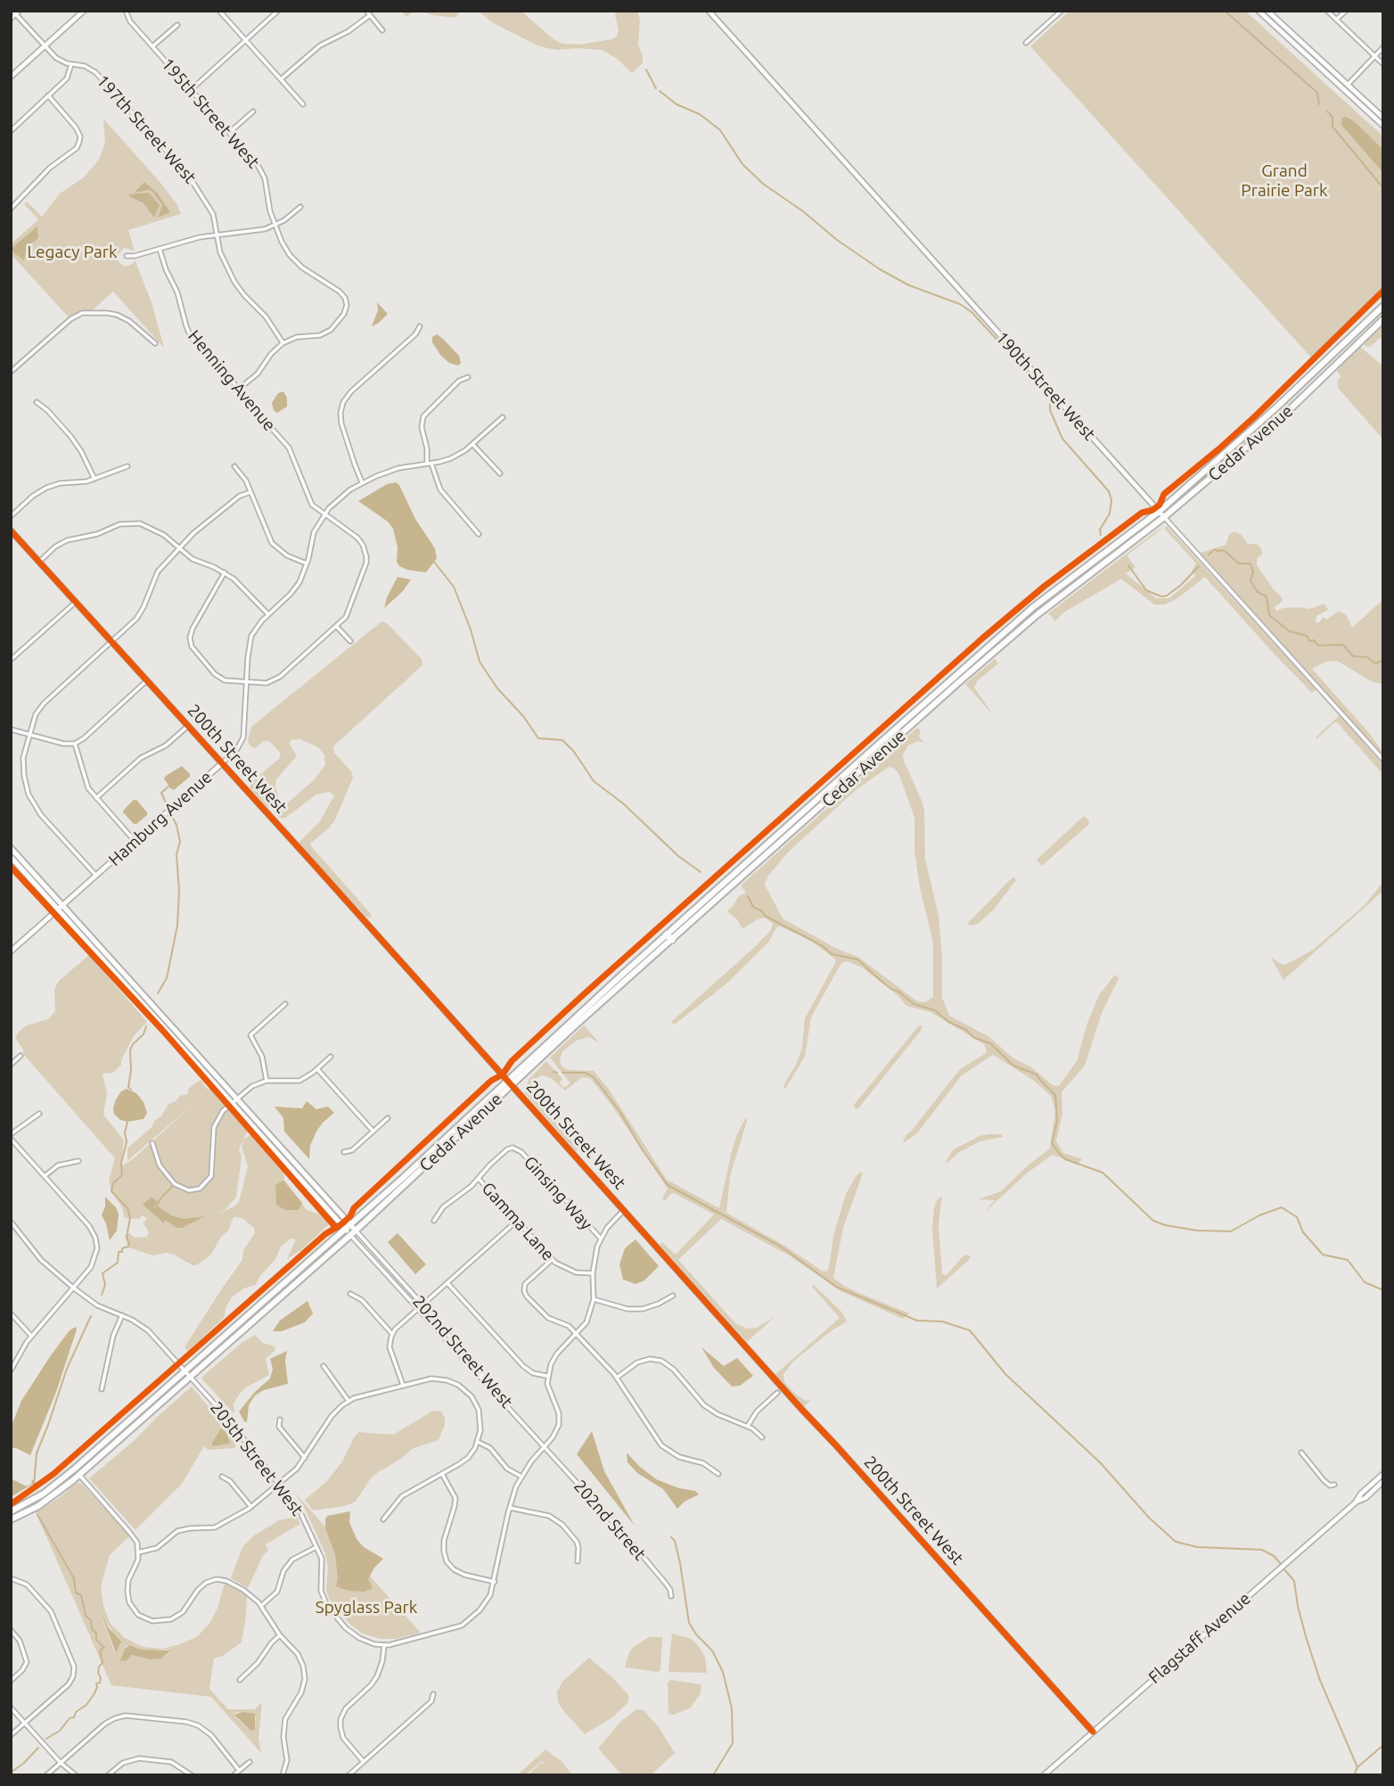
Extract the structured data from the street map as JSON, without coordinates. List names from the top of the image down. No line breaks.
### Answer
{"streets":{"main road":["Cedar Avenue"],"street":["195th Street West","197th Street West","Henning Avenue","190th Street West","200th Street West","Hamburg Avenue","Ginsing Way","Gamma Lane","202nd Street West","205th Street West","202nd Street","Flagstaff Avenue"]},"crossings":[["195th Street West","197th Street West"],["Henning Avenue","Hamburg Avenue"],["190th Street West","Cedar Avenue"],["Cedar Avenue","200th Street West"],["Cedar Avenue","202nd Street West"],["Cedar Avenue","205th Street West"],["200th Street West","Hamburg Avenue"],["200th Street West","Flagstaff Avenue"],["Ginsing Way","Gamma Lane"],["202nd Street West","202nd Street"],["205th Street West","202nd Street"]],"parks":["Grand Prairie Park","Legacy Park","Spyglass Park"]}
